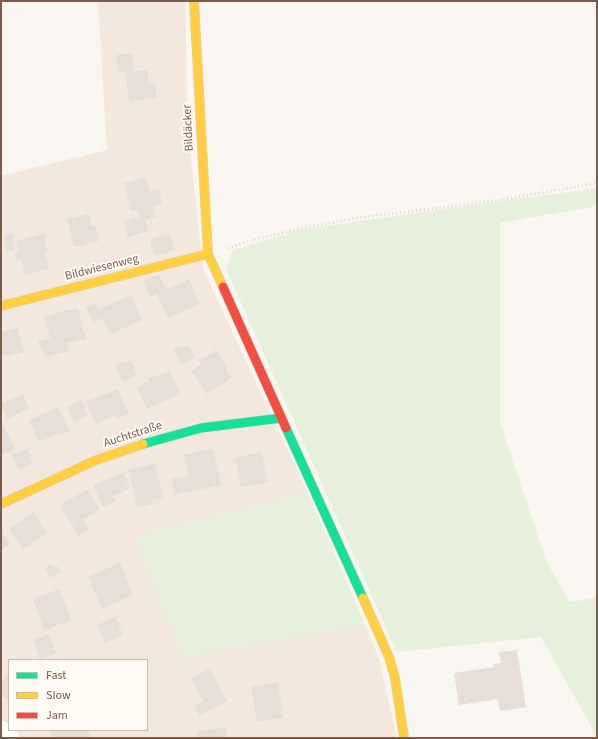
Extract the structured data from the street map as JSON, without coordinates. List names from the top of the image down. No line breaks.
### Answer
{"streets":{"street":["Bildäcker","Bildwiesenweg","Auchtstraße"]},"crossings":[["Bildäcker","Bildwiesenweg"]],"legend":["Fast","Slow","Jam"]}
